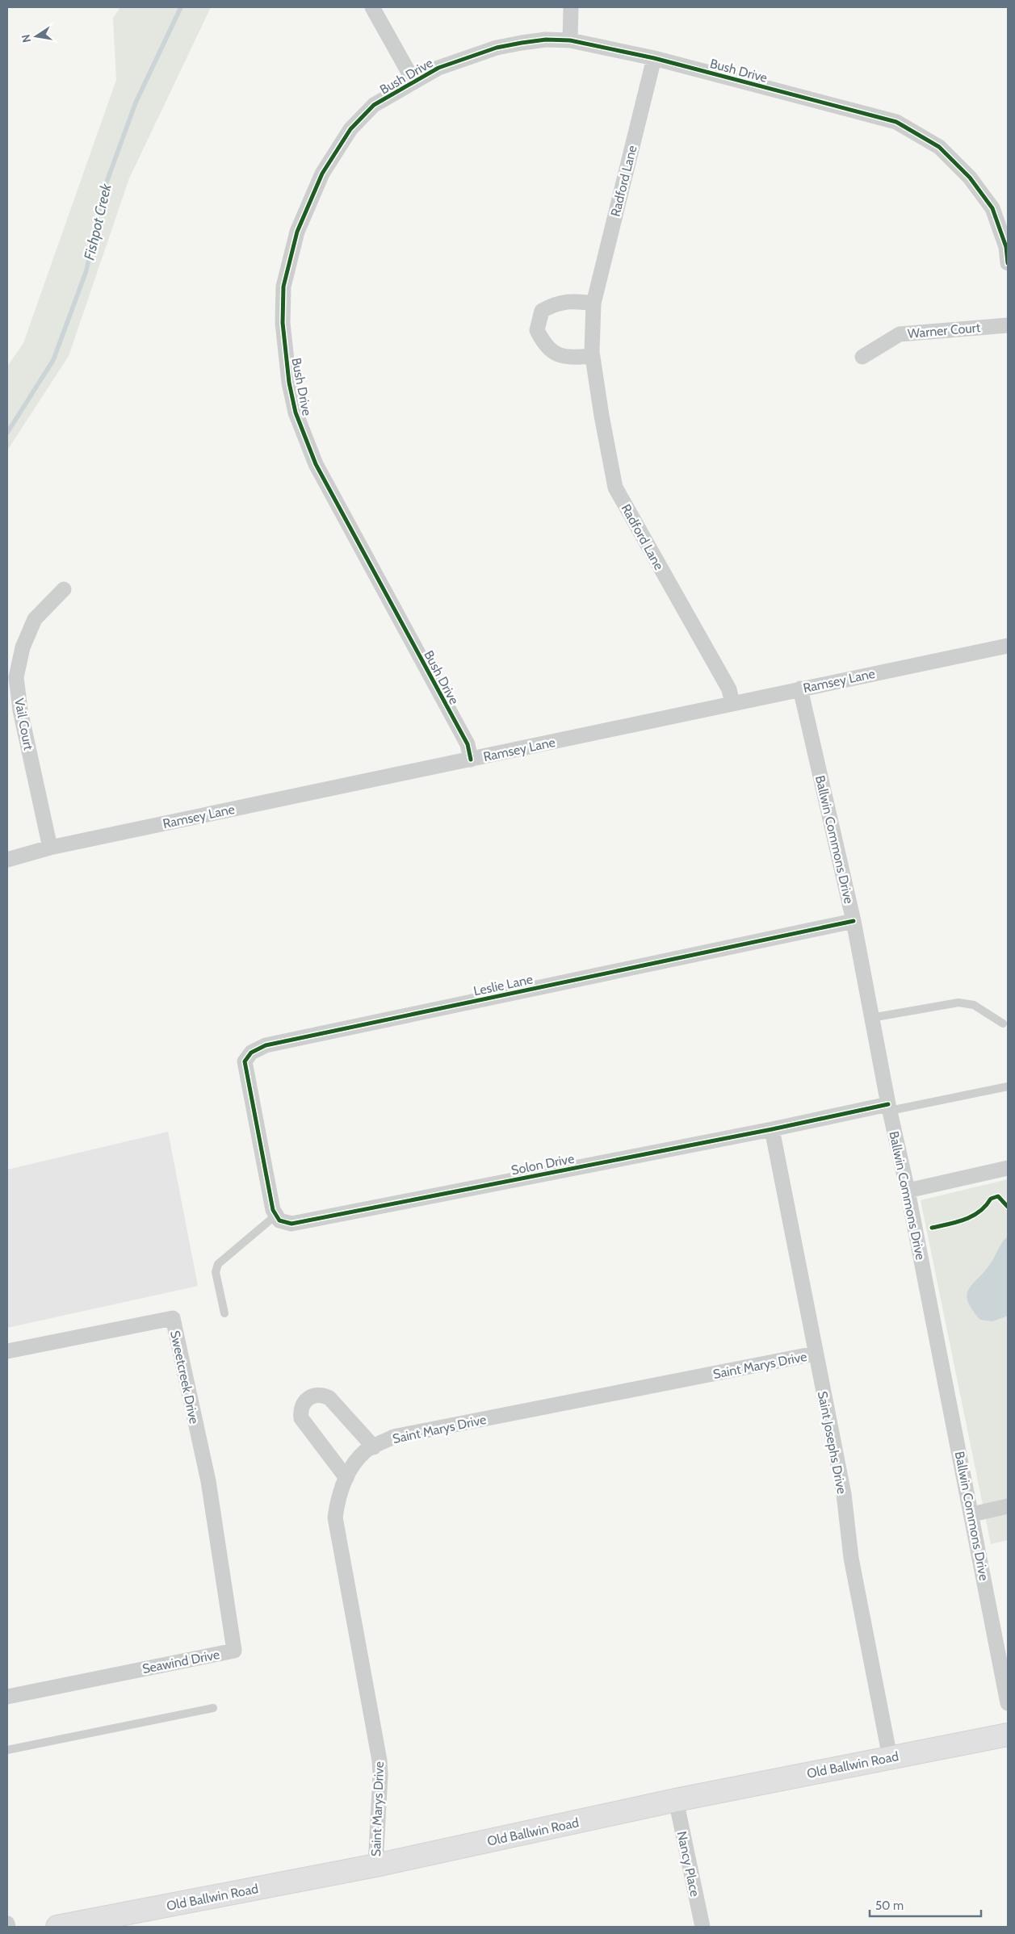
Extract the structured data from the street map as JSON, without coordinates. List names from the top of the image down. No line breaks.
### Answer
{"streets":{"street":["Bush Drive","Radford Lane","Warner Court","Ramsey Lane","Vail Court","Ballwin Commons Drive","Leslie Lane","Solon Drive","Saint Marys Drive","Sweetcreek Drive","Saint Josephs Drive","Seawind Drive","Old Ballwin Road","Nancy Place"]},"crossings":[["Bush Drive","Radford Lane"],["Bush Drive","Ramsey Lane"],["Radford Lane","Ramsey Lane"],["Ramsey Lane","Vail Court"],["Ramsey Lane","Ballwin Commons Drive"],["Ballwin Commons Drive","Leslie Lane"],["Ballwin Commons Drive","Solon Drive"],["Leslie Lane","Solon Drive"],["Solon Drive","Saint Josephs Drive"],["Saint Marys Drive","Saint Josephs Drive"],["Saint Marys Drive","Old Ballwin Road"],["Sweetcreek Drive","Seawind Drive"],["Saint Josephs Drive","Old Ballwin Road"],["Old Ballwin Road","Nancy Place"]],"water":["Fishpot Creek"],"scale_bar":"50 m","north":"left"}
